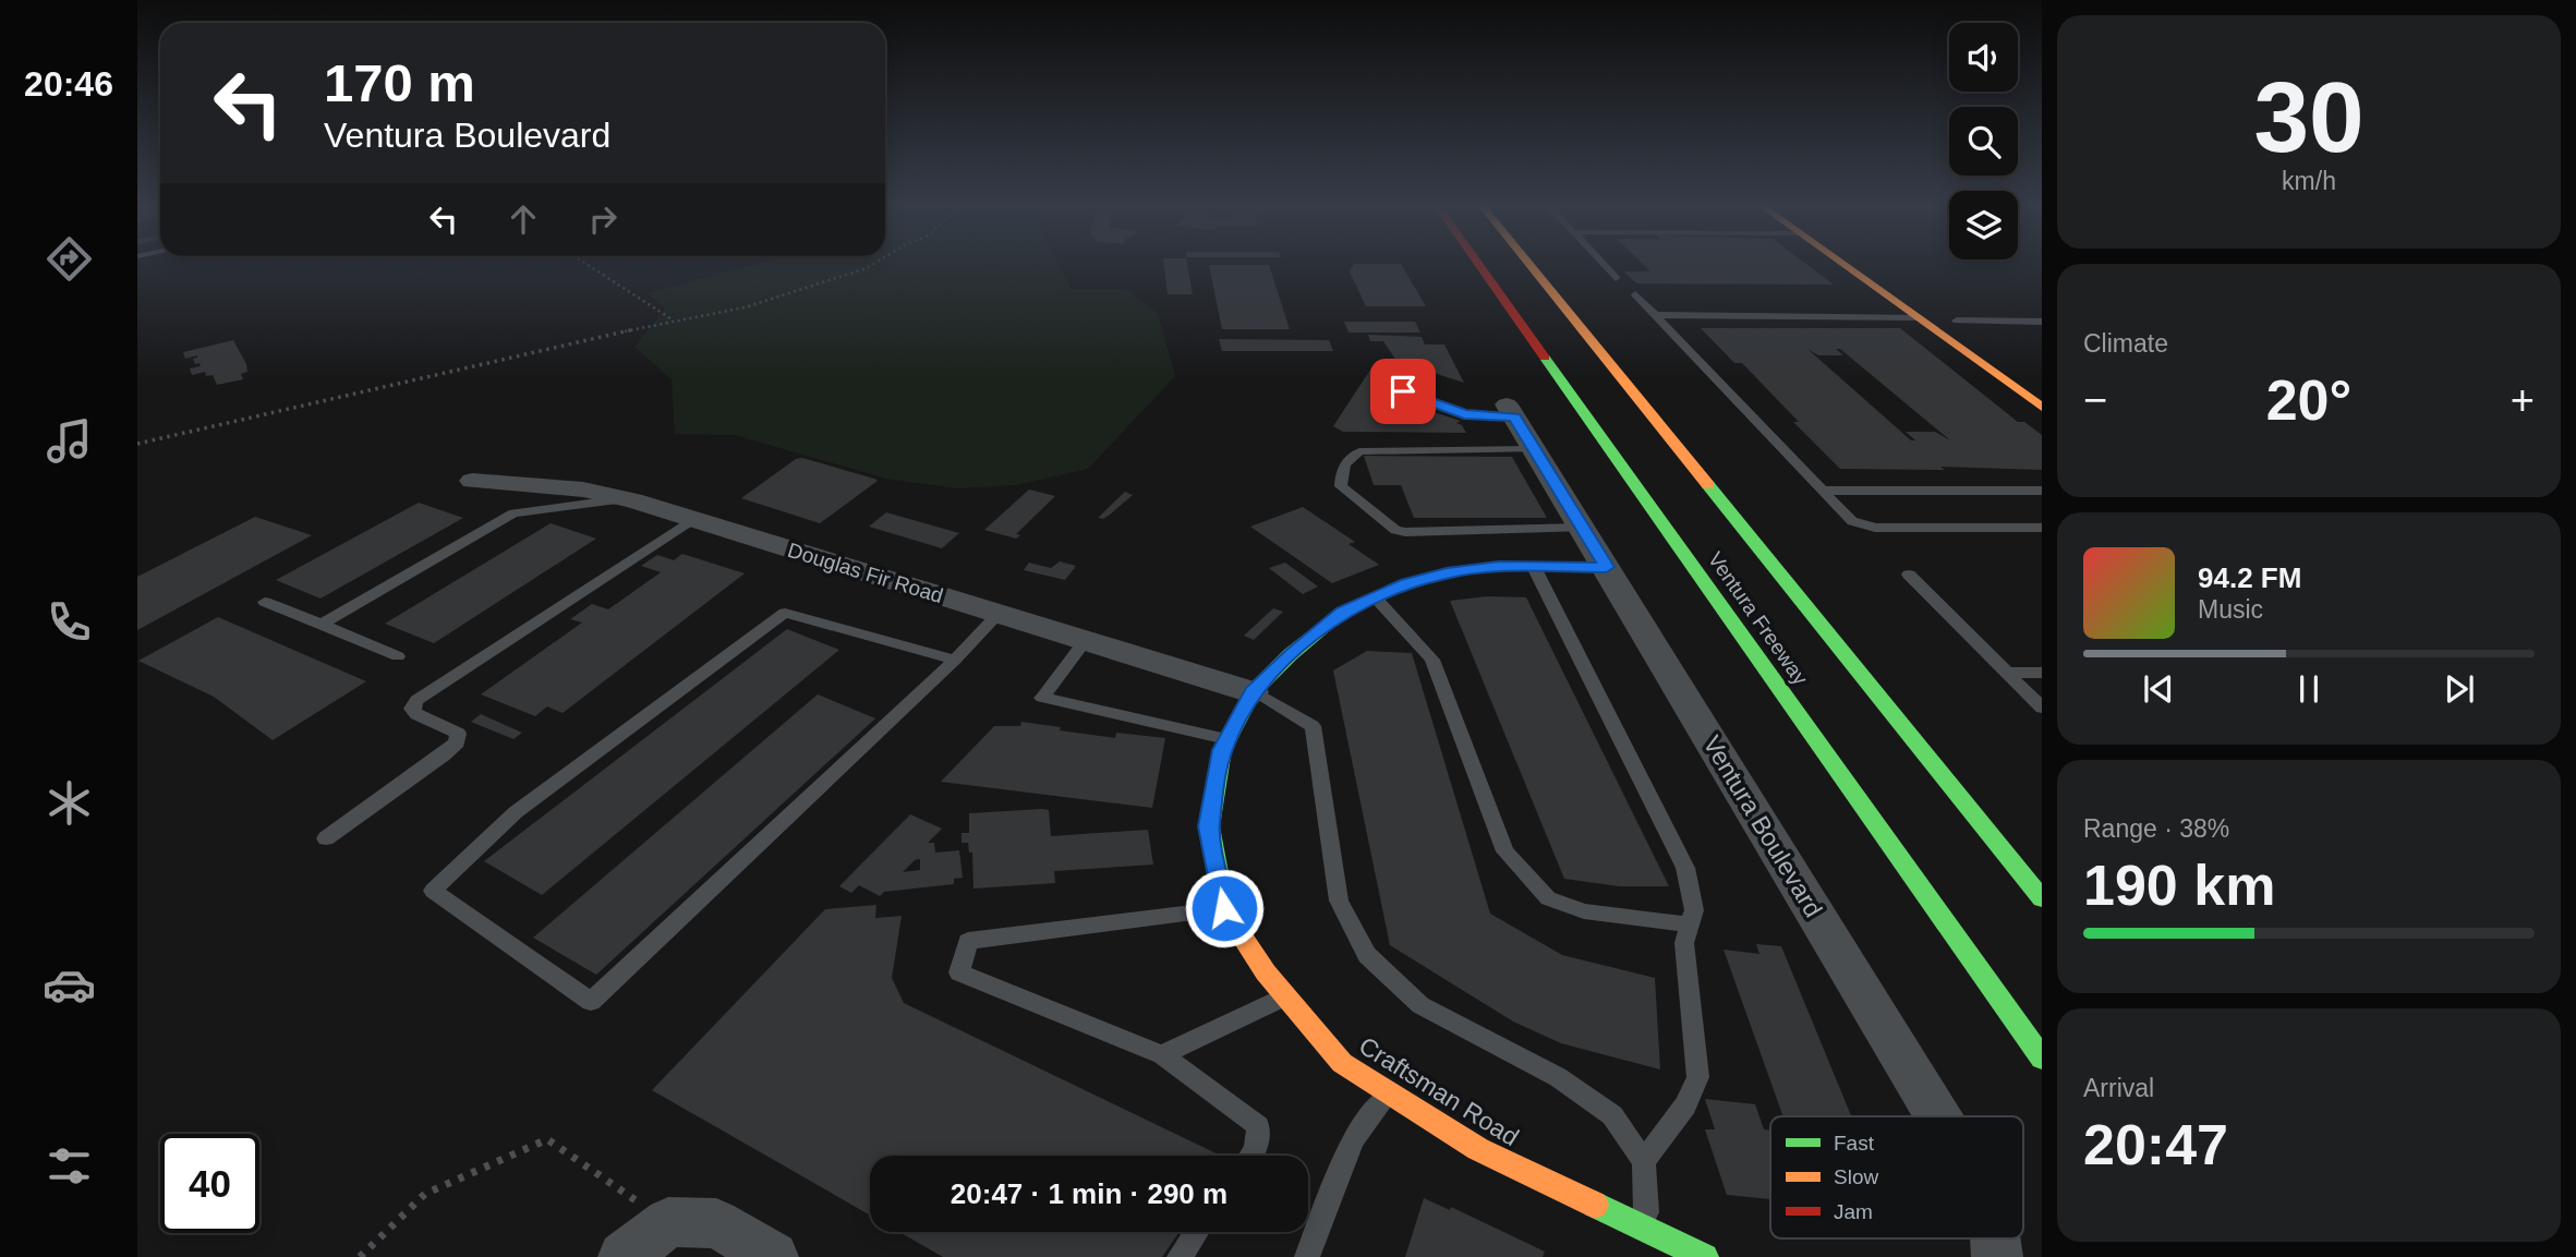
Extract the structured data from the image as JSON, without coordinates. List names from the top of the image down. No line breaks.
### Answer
{"streets":{"main road":["Ventura Freeway","Craftsman Road"],"street":["Douglas Fir Road","Ventura Boulevard"]},"crossings":[["Douglas Fir Road","Craftsman Road"],["Ventura Boulevard","Craftsman Road"]],"legend":["Fast","Slow","Jam"],"page":{"tabs":"20:46","tile":[["30","km/h"],"Climate",["Range · 38%","190 km"],["Arrival","20:47"]],"turn":["170 m","Ventura Boulevard"],"heat":["−","20°","+"],"song":["94.2 FM","Music"],"limit":"40","trip":"20:47 · 1 min · 290 m"}}
